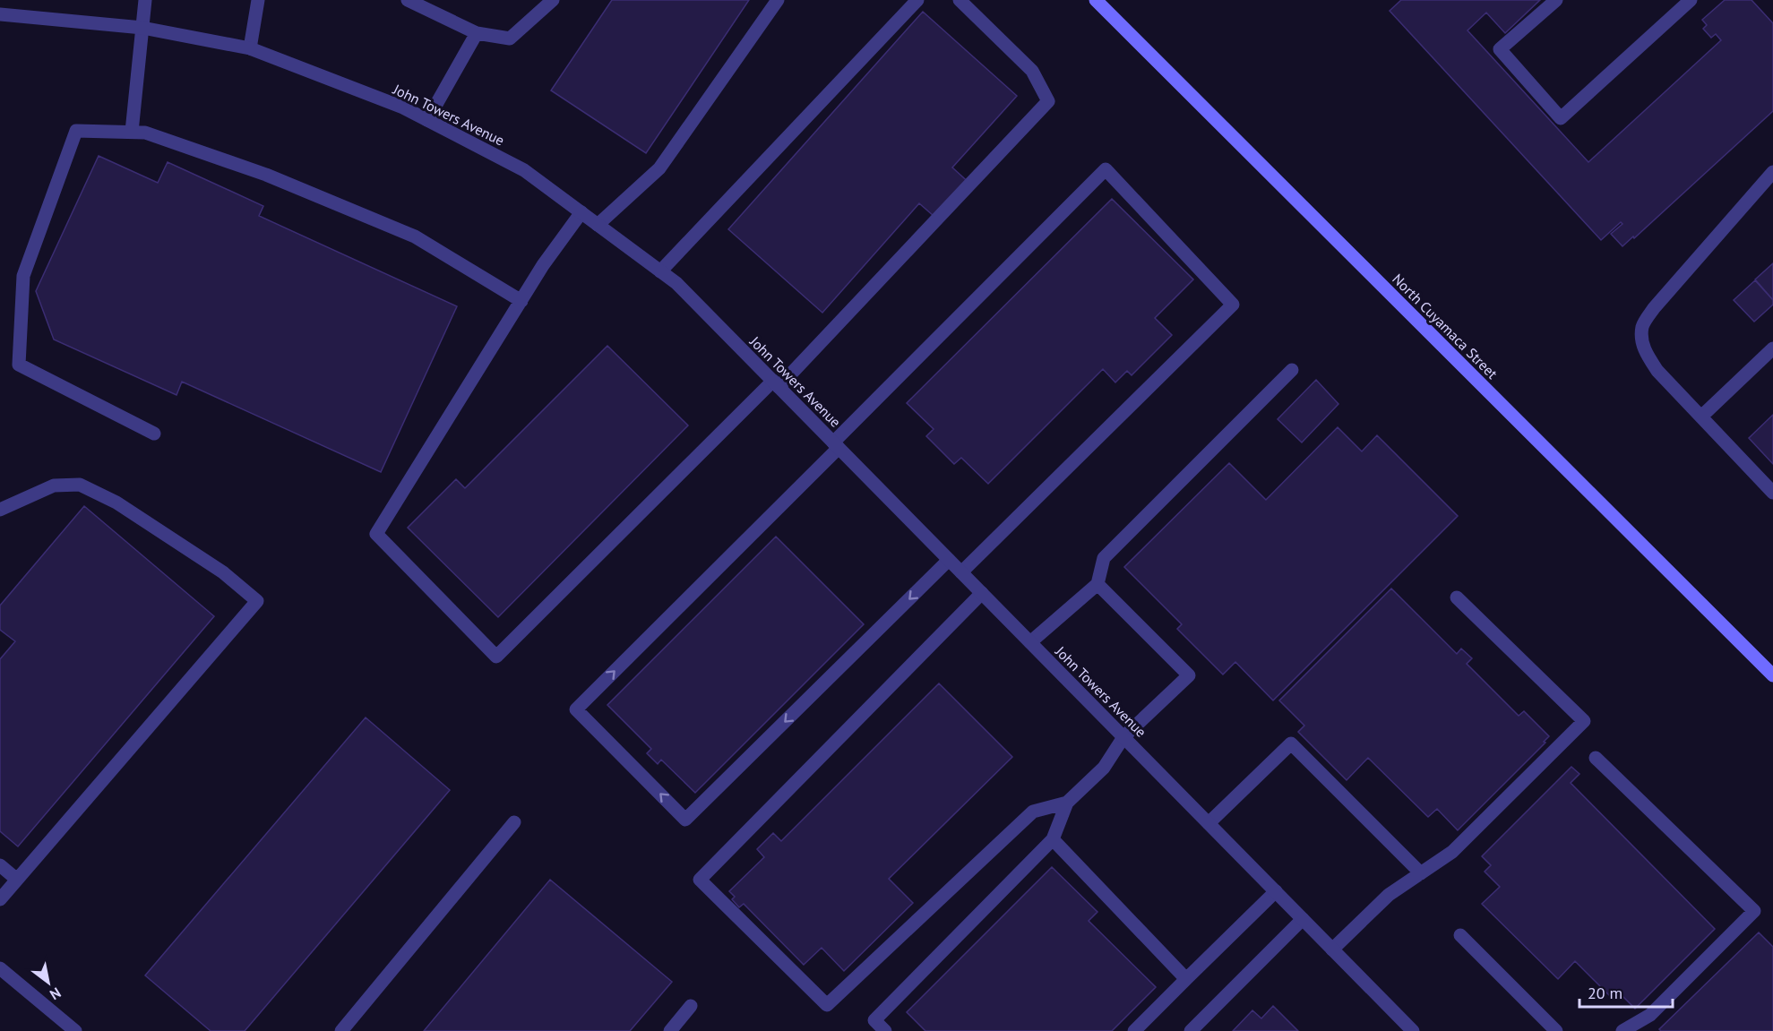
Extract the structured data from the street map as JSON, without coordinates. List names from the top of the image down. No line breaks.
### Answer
{"streets":{"main road":["North Cuyamaca Street"],"street":["John Towers Avenue"]},"scale_bar":"20 m","north":"bottom right"}
